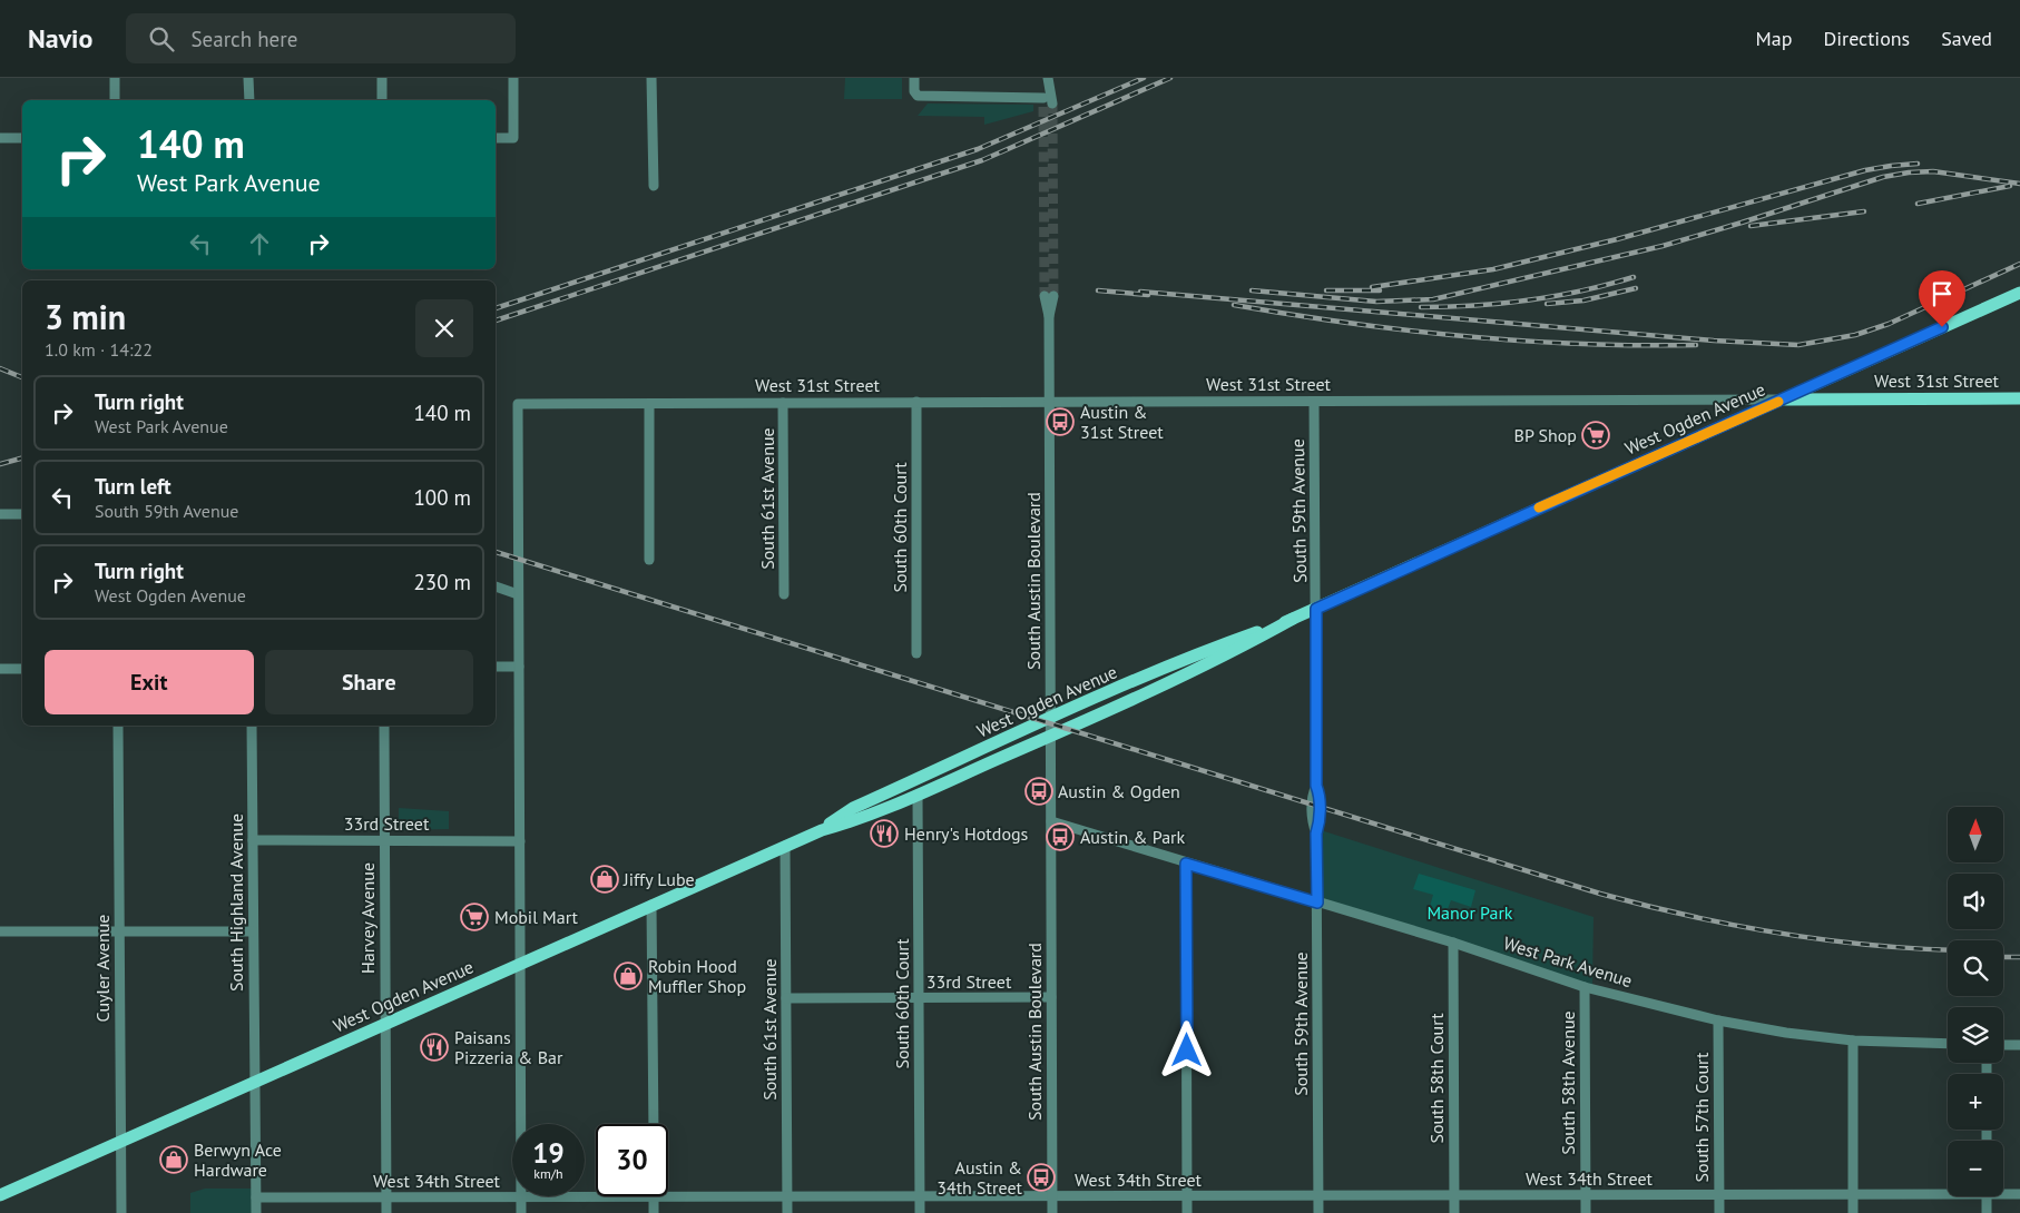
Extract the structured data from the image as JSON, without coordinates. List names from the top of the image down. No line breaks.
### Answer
{"streets":{"main road":["West 31st Street","West Ogden Avenue"],"street":["South 61st Avenue","South 59th Avenue","South 60th Court","South Austin Boulevard","33rd Street","South Highland Avenue","Harvey Avenue","West Park Avenue","Cuyler Avenue","South 58th Court","South 58th Avenue","South 57th Court","West 34th Street"]},"crossings":[["West 31st Street","West Ogden Avenue"],["West 31st Street","South 61st Avenue"],["West 31st Street","South 59th Avenue"],["West 31st Street","South 60th Court"],["West 31st Street","South Austin Boulevard"],["West Ogden Avenue","South 61st Avenue"],["West Ogden Avenue","South 59th Avenue"],["West Ogden Avenue","South 60th Court"],["West Ogden Avenue","South Austin Boulevard"],["West Ogden Avenue","South Highland Avenue"],["West Ogden Avenue","Harvey Avenue"],["West Ogden Avenue","Cuyler Avenue"],["South 61st Avenue","33rd Street"],["South 61st Avenue","West 34th Street"],["South 59th Avenue","West Park Avenue"],["South 59th Avenue","West 34th Street"],["South 60th Court","33rd Street"],["South 60th Court","West 34th Street"],["South Austin Boulevard","33rd Street"],["South Austin Boulevard","West Park Avenue"],["South Austin Boulevard","West 34th Street"],["33rd Street","South Highland Avenue"],["33rd Street","Harvey Avenue"],["South Highland Avenue","West 34th Street"],["Harvey Avenue","West 34th Street"],["West Park Avenue","South 58th Court"],["West Park Avenue","South 58th Avenue"],["West Park Avenue","South 57th Court"],["South 58th Court","West 34th Street"],["South 58th Avenue","West 34th Street"],["South 57th Court","West 34th Street"]],"parks":["Manor Park"],"places":{"bus stop":["Austin & 31st Street","Austin & Ogden","Austin & Park","Austin & 34th Street"],"supermarket":["BP Shop","Mobil Mart"],"restaurant":["Henry's Hotdogs","Paisans Pizzeria & Bar"],"shop":["Jiffy Lube","Robin Hood Muffler Shop","Berwyn Ace Hardware"]},"north":"top","page":{"header":"Navio","search":"Search here","nav":["Map","Directions","Saved"],"turn":["140 m","West Park Avenue"],"heading":["3 min","1.0 km · 14:22"],"list":[{"name":"Turn right","note":"West Park Avenue","value":"140 m"},{"name":"Turn left","note":"South 59th Avenue","value":"100 m"},{"name":"Turn right","note":"West Ogden Avenue","value":"230 m"}],"buttons":["Exit","Share"],"map_buttons":["+","−"],"speed":"19 km/h","limit":"30"}}
